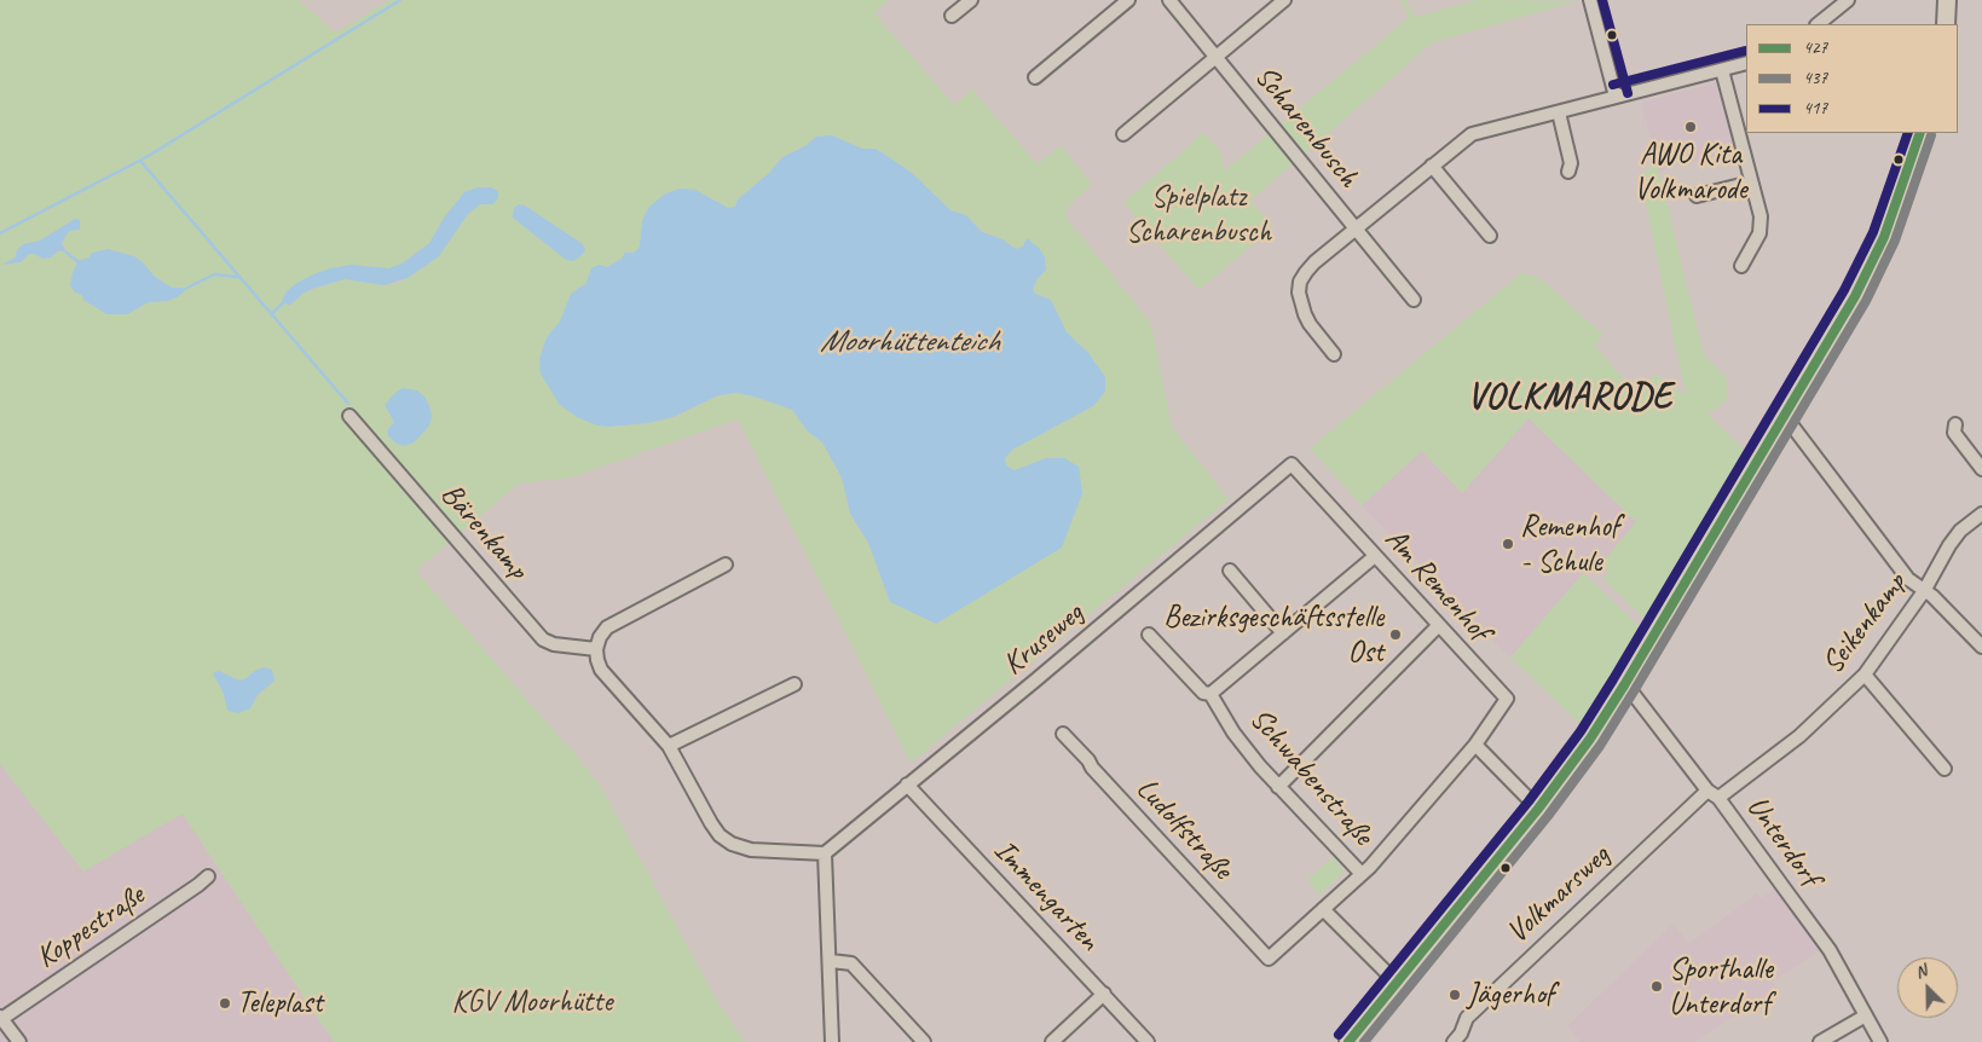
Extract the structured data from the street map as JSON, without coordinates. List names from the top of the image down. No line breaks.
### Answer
{"streets":{"street":["Scharenbusch","Bärenkamp","Am Remenhof","Seikenkamp","Kruseweg","Schwabenstraße","Ludolfstraße","Unterdorf","Volkmarsweg","Immengarten","Koppestraße"]},"crossings":[["Am Remenhof","Kruseweg"],["Seikenkamp","Unterdorf"],["Seikenkamp","Volkmarsweg"],["Kruseweg","Immengarten"],["Unterdorf","Volkmarsweg"]],"districts":["VOLKMARODE"],"water":["Moorhüttenteich"],"parks":["Spielplatz Scharenbusch","KGV Moorhütte"],"places":["AWO Kita Volkmarode","Remenhof - Schule","Bezirksgeschäftsstelle Ost","Sporthalle Unterdorf","Jägerhof","Teleplast"],"lines":["transit line 417","transit line 427","transit line 437"],"legend":["427","437","417"],"north":"top left"}
